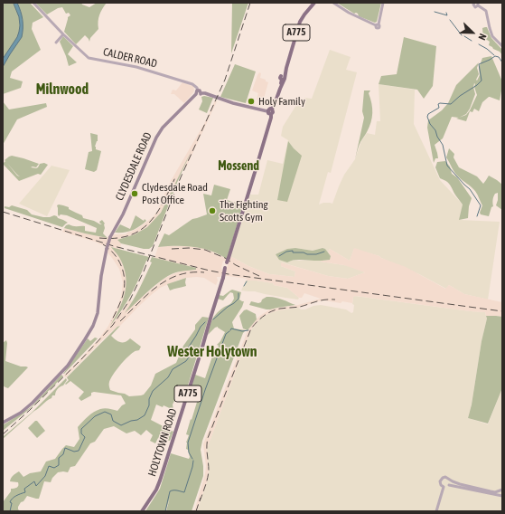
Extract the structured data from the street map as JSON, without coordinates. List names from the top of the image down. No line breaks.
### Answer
{"streets":{"main road":["A775","CALDER ROAD","CLYDESDALE ROAD","HOLYTOWN ROAD"]},"crossings":[["A775","CALDER ROAD"],["A775","HOLYTOWN ROAD"],["CALDER ROAD","CLYDESDALE ROAD"],["CALDER ROAD","HOLYTOWN ROAD"]],"districts":["Milnwood","Mossend","Wester Holytown"],"places":["Holy Family","Clydesdale Road Post Office","The Fighting Scotts Gym"],"north":"bottom right"}
